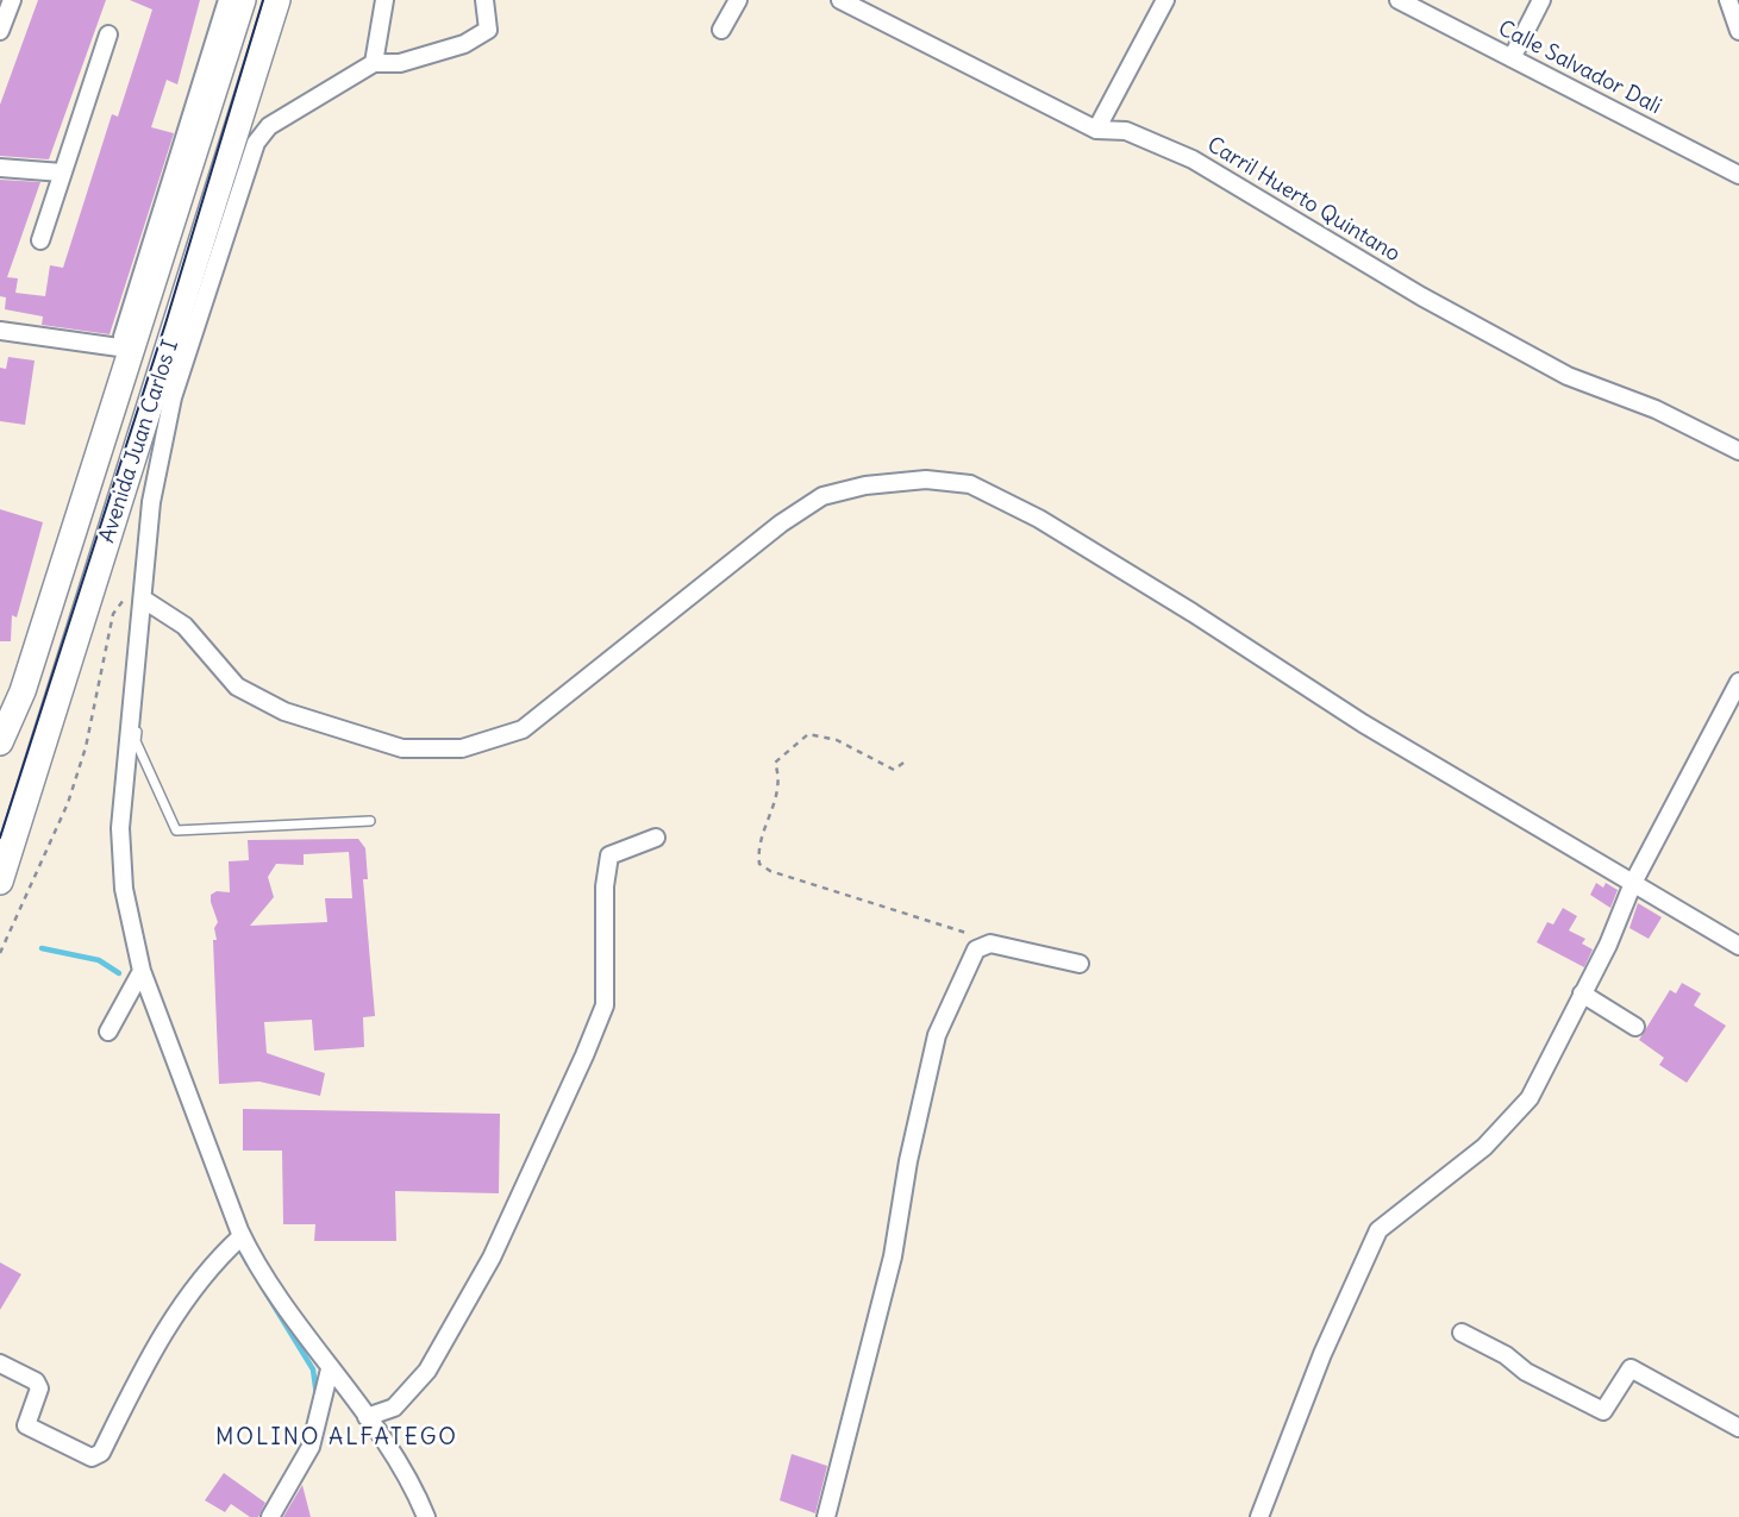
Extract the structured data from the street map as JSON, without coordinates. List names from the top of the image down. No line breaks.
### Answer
{"streets":{"main road":["Avenida Juan Carlos I"],"street":["Calle Salvador Dali","Carril Huerto Quintano"]},"districts":["MOLINO ALFATEGO"]}
